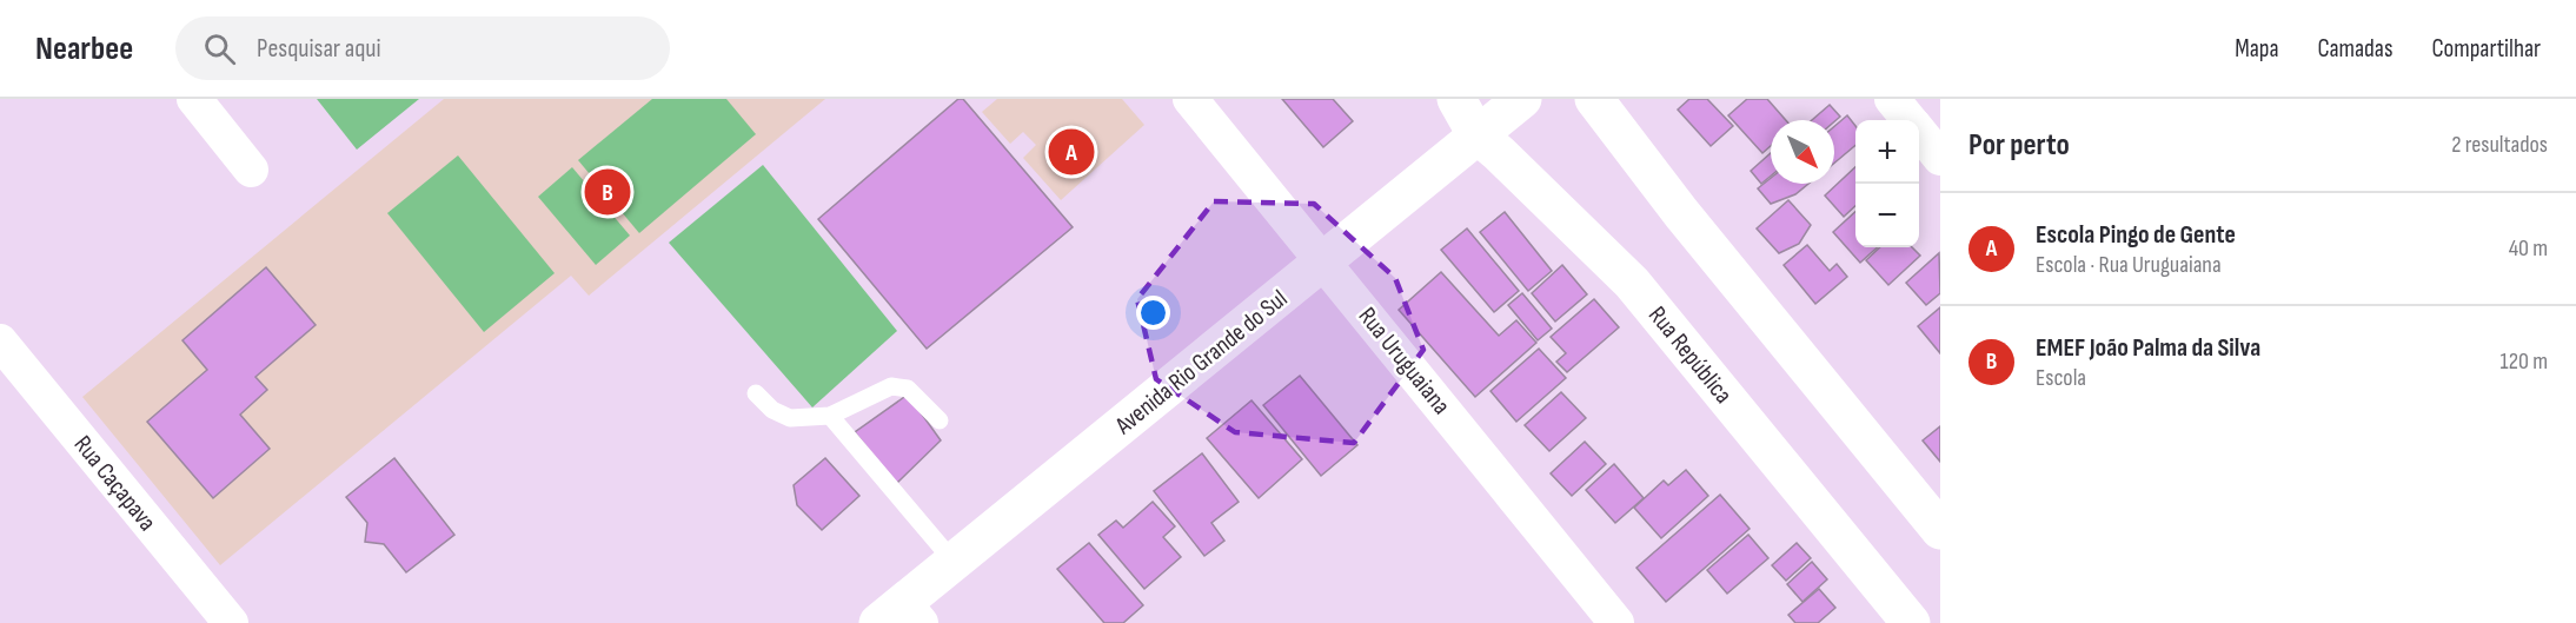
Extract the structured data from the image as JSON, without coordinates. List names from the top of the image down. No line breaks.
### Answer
{"streets":{"street":["Rua República","Rua Uruguaiana","Avenida Rio Grande do Sul","Rua Caçapava"]},"crossings":[["Rua República","Avenida Rio Grande do Sul"],["Rua Uruguaiana","Avenida Rio Grande do Sul"]],"north":"bottom right","page":{"header":"Nearbee","search":"Pesquisar aqui","nav":["Mapa","Camadas","Compartilhar"],"heading":["Por perto","2 resultados"],"map_buttons":["+","−"],"pins":["A","B"],"list":[{"mark":"A","name":"Escola Pingo de Gente","note":"Escola · Rua Uruguaiana","value":"40 m"},{"mark":"B","name":"EMEF João Palma da Silva","note":"Escola","value":"120 m"}]}}
